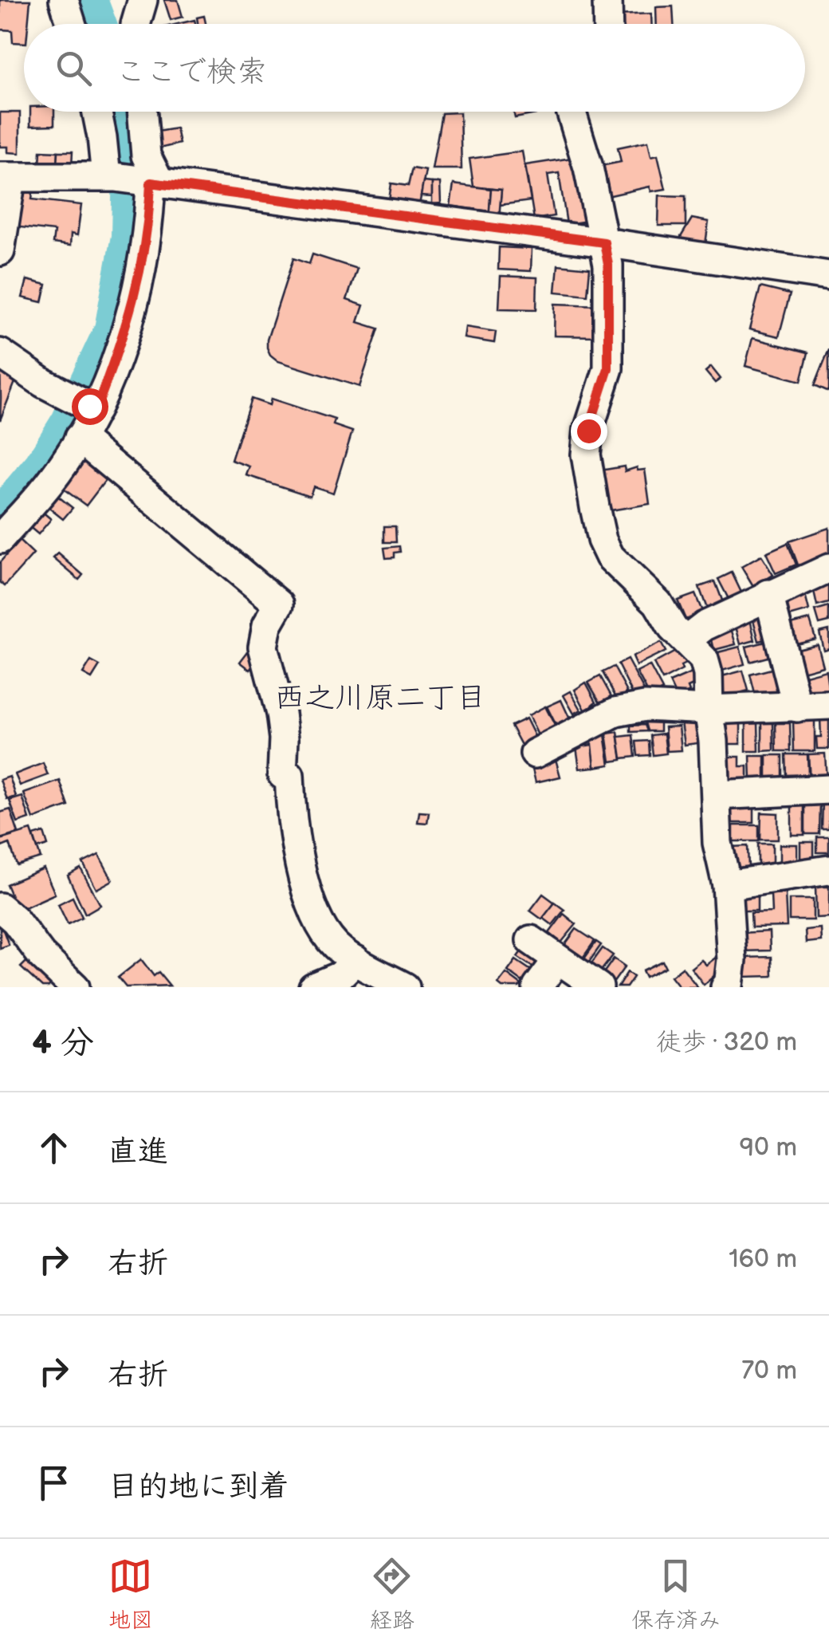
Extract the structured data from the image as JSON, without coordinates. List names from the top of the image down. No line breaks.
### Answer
{"districts":["西之川原二丁目"],"page":{"search":"ここで検索","heading":["4 分","徒歩 · 320 m"],"list":[["直進","90 m"],["右折","160 m"],["右折","70 m"],"目的地に到着"],"nav":["地図","経路","保存済み"]}}
